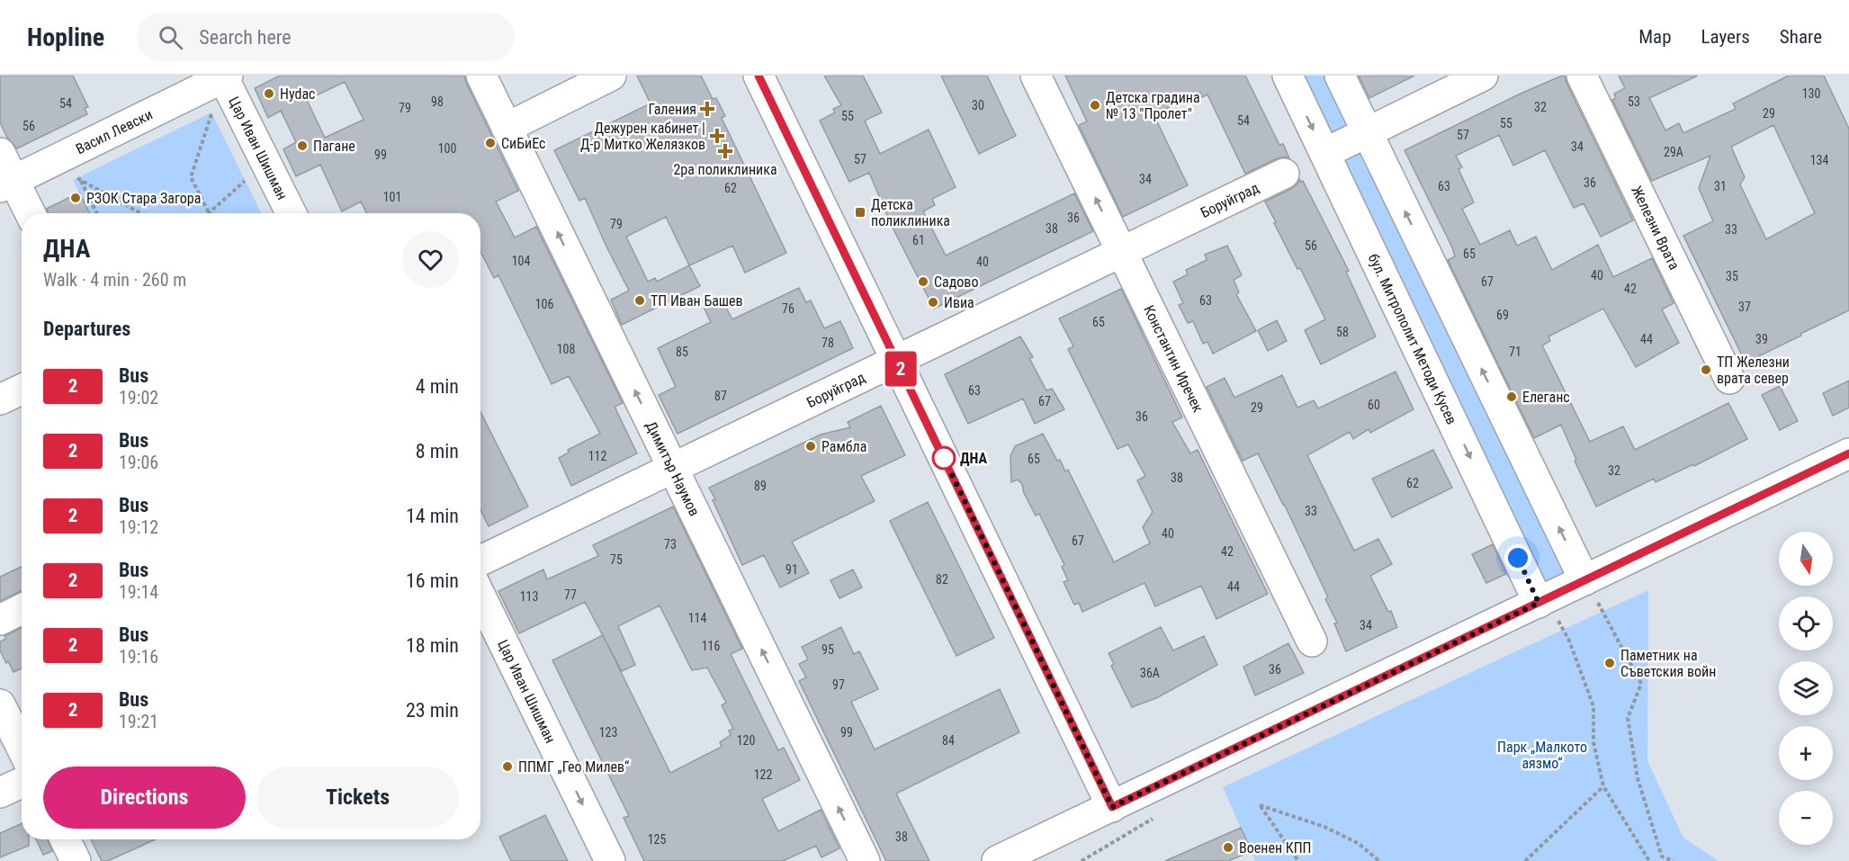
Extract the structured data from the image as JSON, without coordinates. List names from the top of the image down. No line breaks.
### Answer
{"streets":{"street":["Васил Левски","Цар Иван Шишман","Боруйград","Железни Врата","бул. Митрополит Методи Кусев","Константин Иречек","Димитър Наумов"]},"crossings":[["Васил Левски","Цар Иван Шишман"],["Боруйград","Константин Иречек"],["Боруйград","Димитър Наумов"]],"one_way":["Цар Иван Шишман"],"parks":["Парк „Малкото аязмо“"],"places":{"other":["Hydac","Детска градина № 13 \"Пролет\"","СиБиЕс","Пагане","РЗОК Стара Загора","Садово","ТП Иван Башев","Ивиа","ТП Железни врата север","Елеганс","Рамбла","ДНА","Паметник на Съветския войн","ППМГ „Гео Милев“","Военен КПП"],"health":["Галения","Дежурен кабинет | Д-р Митко Желязков","2ра поликлиника"],"transit":["Детска поликлиника"]},"lines":["bus line 2"],"house_numbers":["130","98","53","54","30","32","79","29","55","54","55","56","57","34","100","29A","99","57","134","34","36","63","31","62","101","36","79","38","33","61","56","65","104","40","40","35","67","42","63","106","37","76","69","65","58","44","39","78","108","85","71","63","87","67","60","29","36","112","65","32","38","62","89","33","40","67","73","42","75","91","82","44","77","113","114","34","116","95","36","36A","97","123","99","120","84","122","38","125"],"north":"bottom","page":{"header":"Hopline","search":"Search here","nav":["Map","Layers","Share"],"on_map":"2","heading":[["ДНА","Walk · 4 min · 260 m"],"Departures"],"list":[{"mark":"2","name":"Bus","note":"19:02","value":"4 min"},{"mark":"2","name":"Bus","note":"19:06","value":"8 min"},{"mark":"2","name":"Bus","note":"19:12","value":"14 min"},{"mark":"2","name":"Bus","note":"19:14","value":"16 min"},{"mark":"2","name":"Bus","note":"19:16","value":"18 min"},{"mark":"2","name":"Bus","note":"19:21","value":"23 min"}],"map_buttons":["+","−"],"buttons":["Directions","Tickets"]}}
